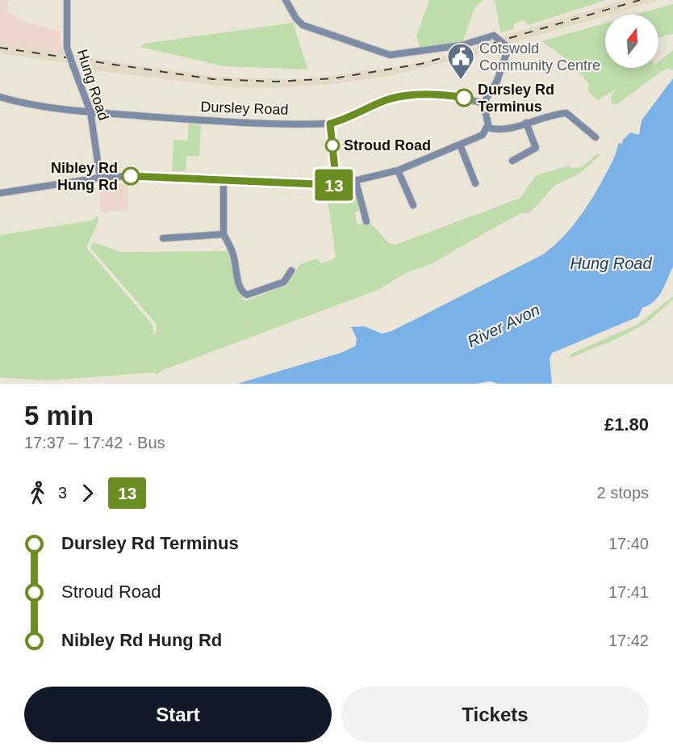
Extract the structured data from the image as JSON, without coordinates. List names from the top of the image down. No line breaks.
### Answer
{"streets":{"street":["Hung Road","Dursley Road"]},"crossings":[["Hung Road","Dursley Road"]],"water":["Hung Road","River Avon"],"places":{"public building":["Cotswold Community Centre"],"other":["Dursley Rd Terminus","Stroud Road","Nibley Rd Hung Rd"]},"lines":["bus line 13"],"north":"top","page":{"on_map":"13","heading":["5 min","17:37 – 17:42 · Bus","£1.80"],"legs":["3","13","2 stops"],"list":[{"name":"Dursley Rd Terminus","value":"17:40"},{"name":"Stroud Road","value":"17:41"},{"name":"Nibley Rd Hung Rd","value":"17:42"}],"buttons":["Start","Tickets"]}}
